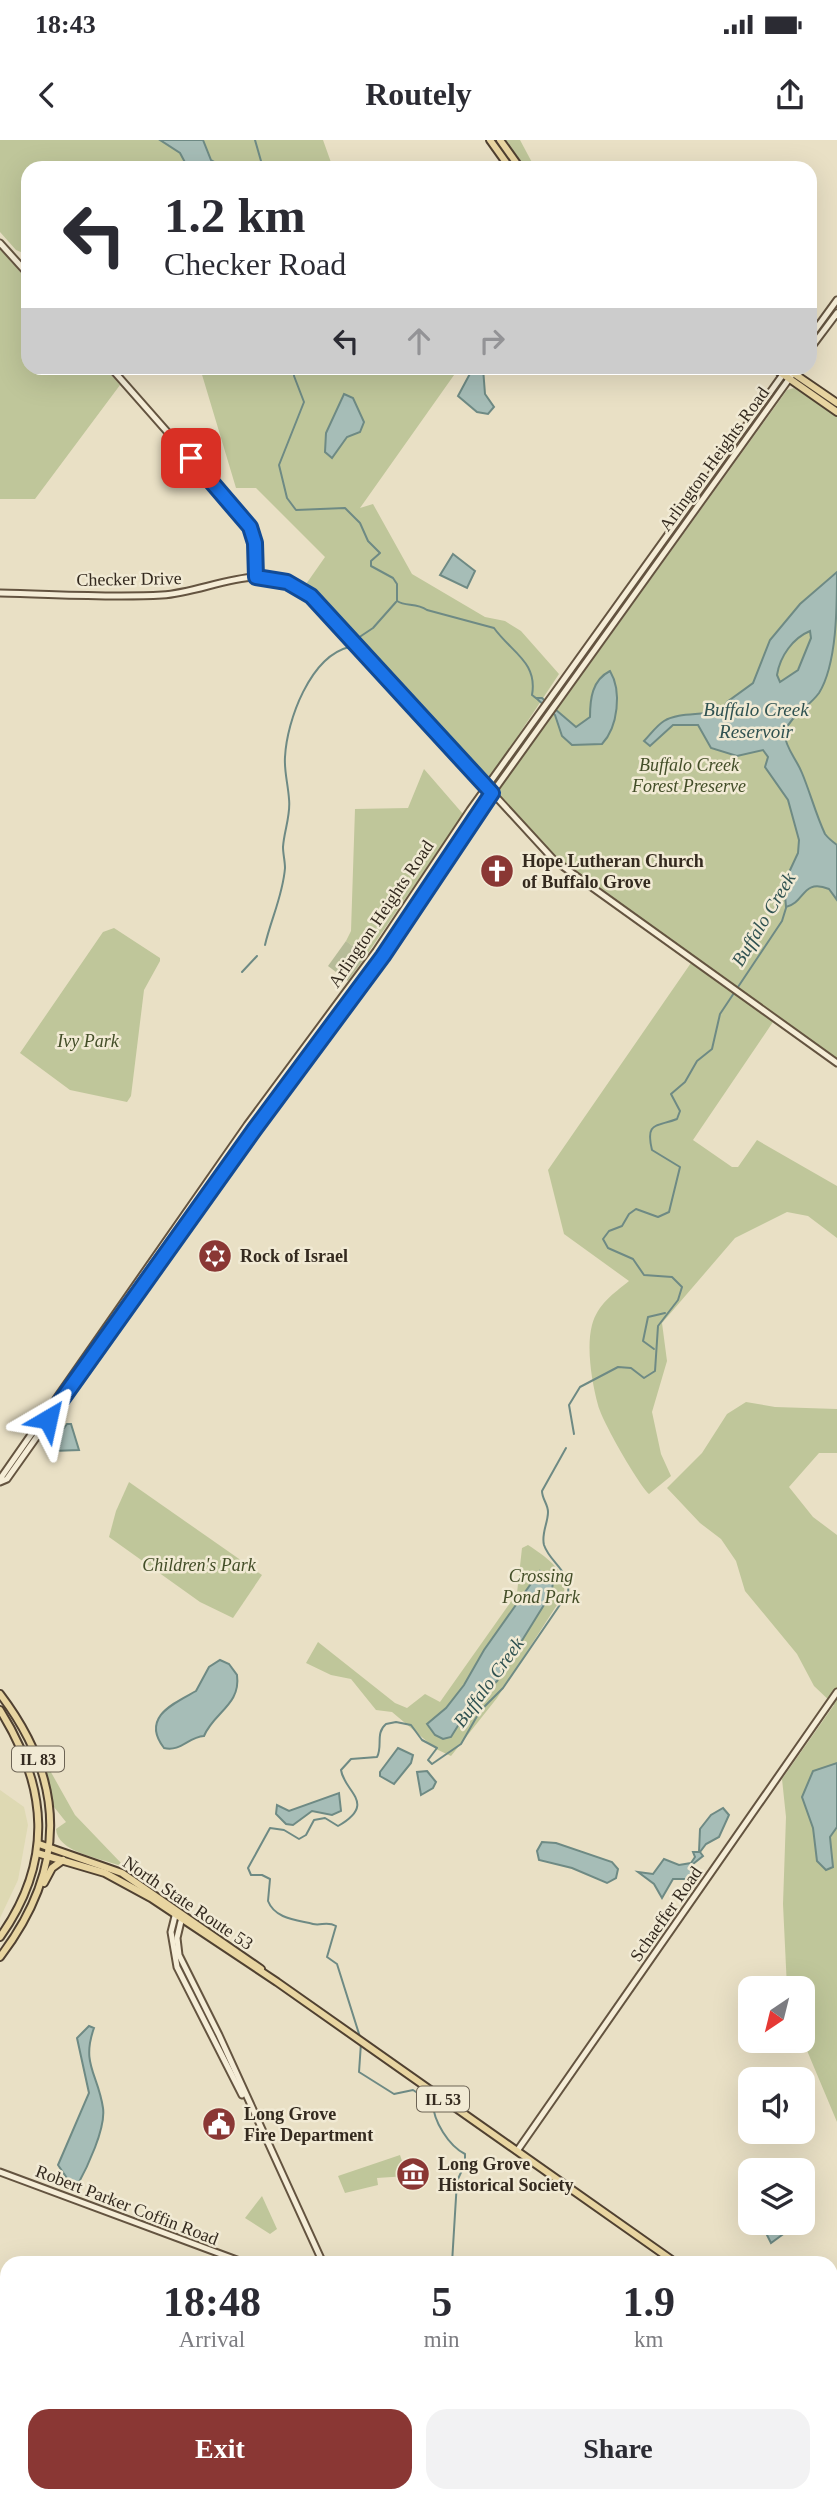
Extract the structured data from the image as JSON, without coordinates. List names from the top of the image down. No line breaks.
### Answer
{"streets":{"main road":["Arlington Heights Road","Checker Drive","IL 83","North State Route 53","Schaeffer Road","IL 53","Robert Parker Coffin Road"]},"crossings":[["IL 83","North State Route 53"],["North State Route 53","Schaeffer Road"]],"water":["Buffalo Creek Reservoir","Buffalo Creek"],"parks":["Buffalo Creek Forest Preserve","Ivy Park","Children's Park","Crossing Pond Park"],"places":{"church":["Hope Lutheran Church of Buffalo Grove"],"synagogue":["Rock of Israel"],"public building":["Long Grove Fire Department"],"museum":["Long Grove Historical Society"]},"north":"bottom left","page":{"status":"18:43","header":"Routely","turn":["1.2 km","Checker Road"],"eta":["18:48","Arrival","5","min","1.9","km"],"buttons":["Exit","Share"]}}
